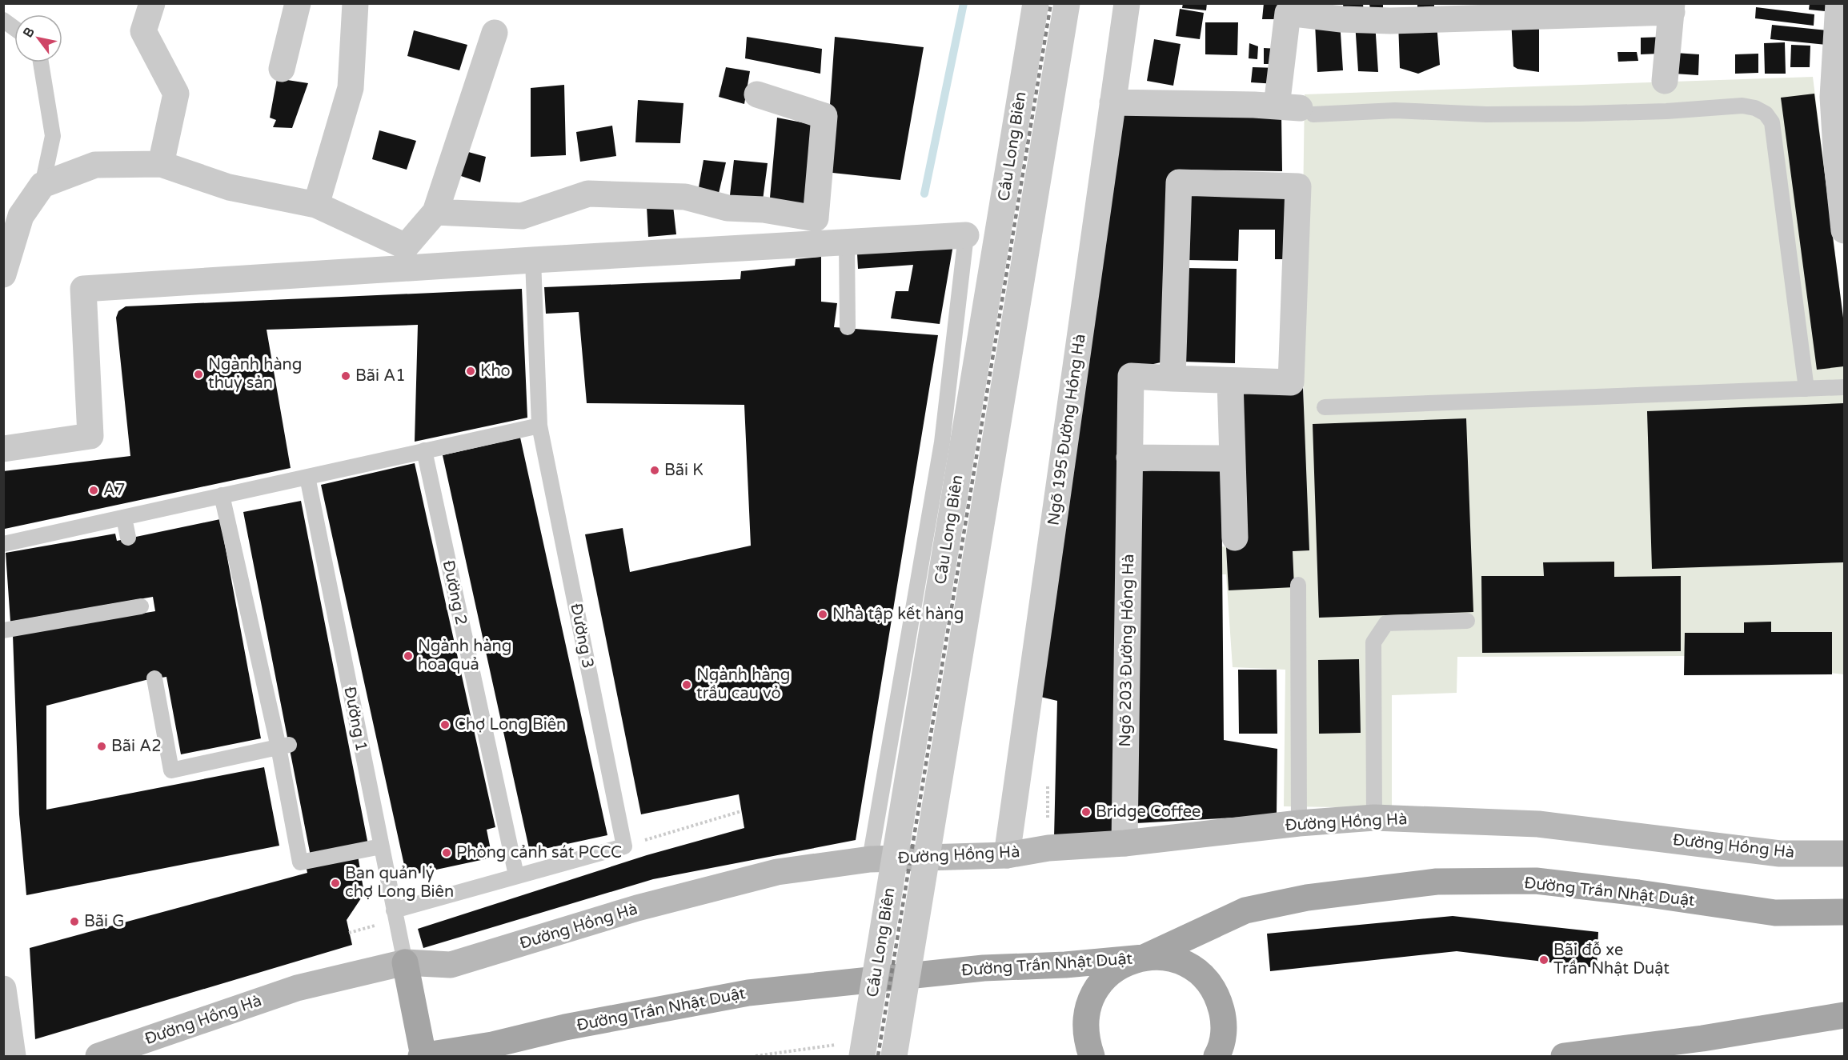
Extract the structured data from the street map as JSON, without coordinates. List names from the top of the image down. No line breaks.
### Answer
{"streets":{"main road":["Đường Trần Nhật Duật"],"street":["Cầu Long Biên","Ngõ 195 Đường Hồng Hà","Ngõ 203 Đường Hồng Hà","Đường Hồng Hà"],"lane":["Đường 2","Đường 3","Đường 1"]},"crossings":[["Ngõ 195 Đường Hồng Hà","Đường Hồng Hà"],["Ngõ 203 Đường Hồng Hà","Đường Hồng Hà"],["Đường 1","Đường Hồng Hà"]],"places":["Kho","Ngành hàng thuỷ sản","Bãi A1","Bãi K","A7","Nhà tập kết hàng","Ngành hàng hoa quả","Ngành hàng trầu cau vỏ","Chợ Long Biên","Bãi A2","Bridge Coffee","Phòng cảnh sát PCCC","Ban quản lý chợ Long Biên","Bãi G","Bãi đỗ xe Trần Nhật Duật"],"north":"top left"}
